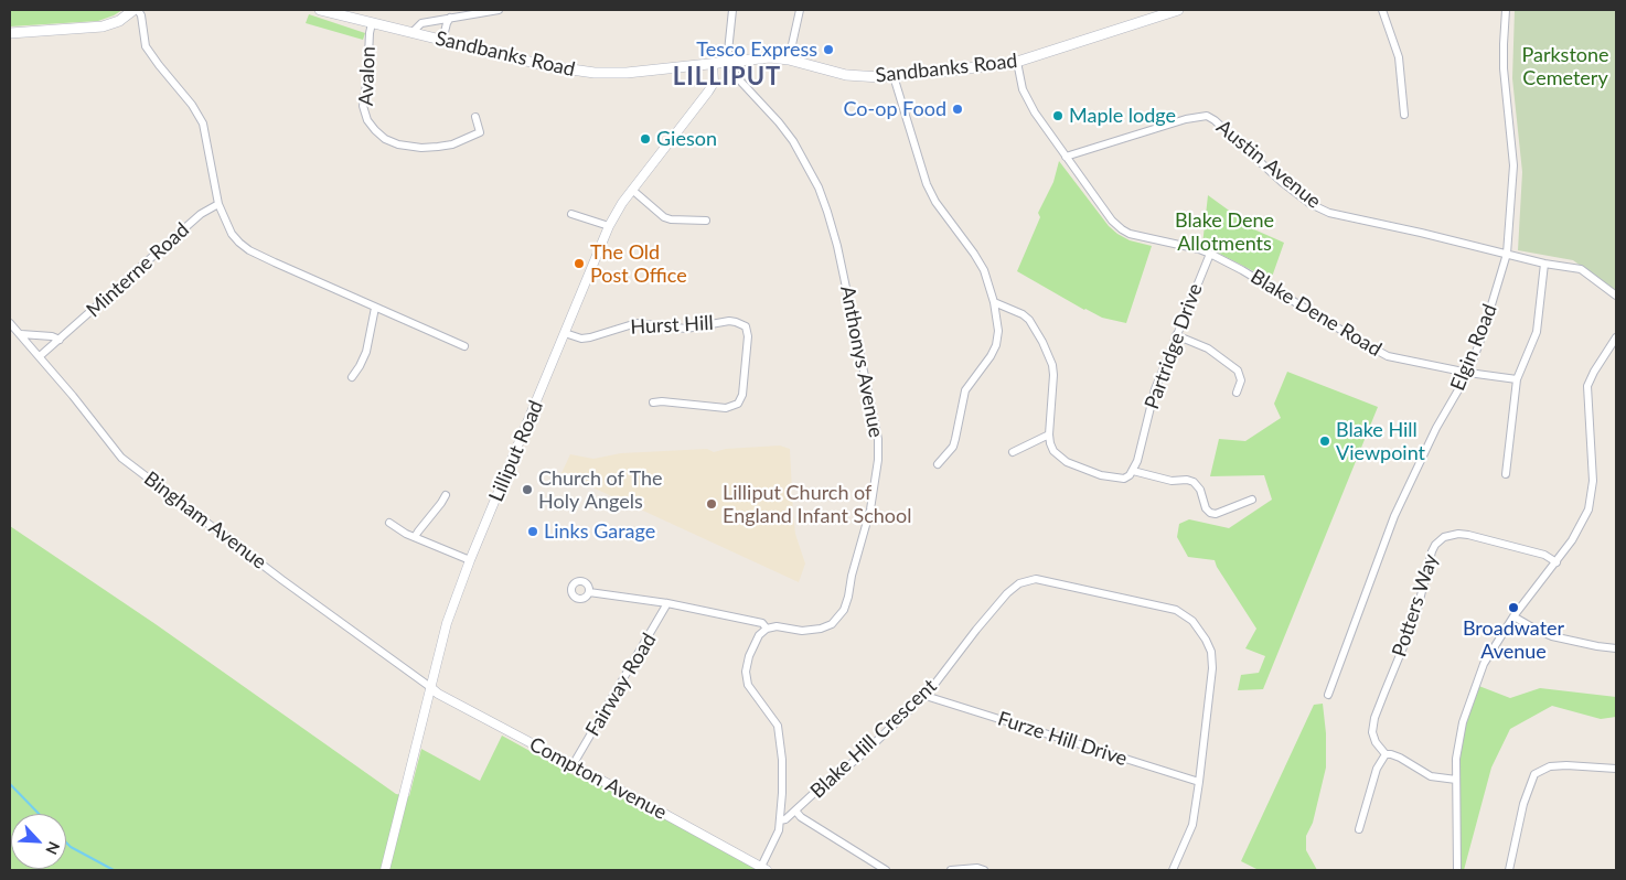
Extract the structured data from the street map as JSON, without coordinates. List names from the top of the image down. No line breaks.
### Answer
{"streets":{"main road":["Sandbanks Road"],"street":["Avalon","Austin Avenue","Minterne Road","Blake Dene Road","Hurst Hill","Partridge Drive","Elgin Road","Anthonys Avenue","Lilliput Road","Bingham Avenue","Potters Way","Fairway Road","Blake Hill Crescent","Furze Hill Drive","Compton Avenue"]},"crossings":[["Sandbanks Road","Avalon"],["Sandbanks Road","Blake Dene Road"],["Sandbanks Road","Anthonys Avenue"],["Sandbanks Road","Lilliput Road"],["Austin Avenue","Blake Dene Road"],["Austin Avenue","Elgin Road"],["Minterne Road","Bingham Avenue"],["Blake Dene Road","Partridge Drive"],["Blake Dene Road","Elgin Road"],["Hurst Hill","Lilliput Road"],["Lilliput Road","Bingham Avenue"],["Lilliput Road","Compton Avenue"],["Bingham Avenue","Compton Avenue"],["Fairway Road","Compton Avenue"],["Blake Hill Crescent","Furze Hill Drive"]],"districts":["LILLIPUT"],"parks":["Parkstone Cemetery","Blake Dene Allotments"],"places":["Tesco Express","Co-op Food","Maple lodge","Gieson","The Old Post Office","Blake Hill Viewpoint","Church of The Holy Angels","Lilliput Church of England Infant School","Links Garage","Broadwater Avenue"],"north":"bottom right"}
